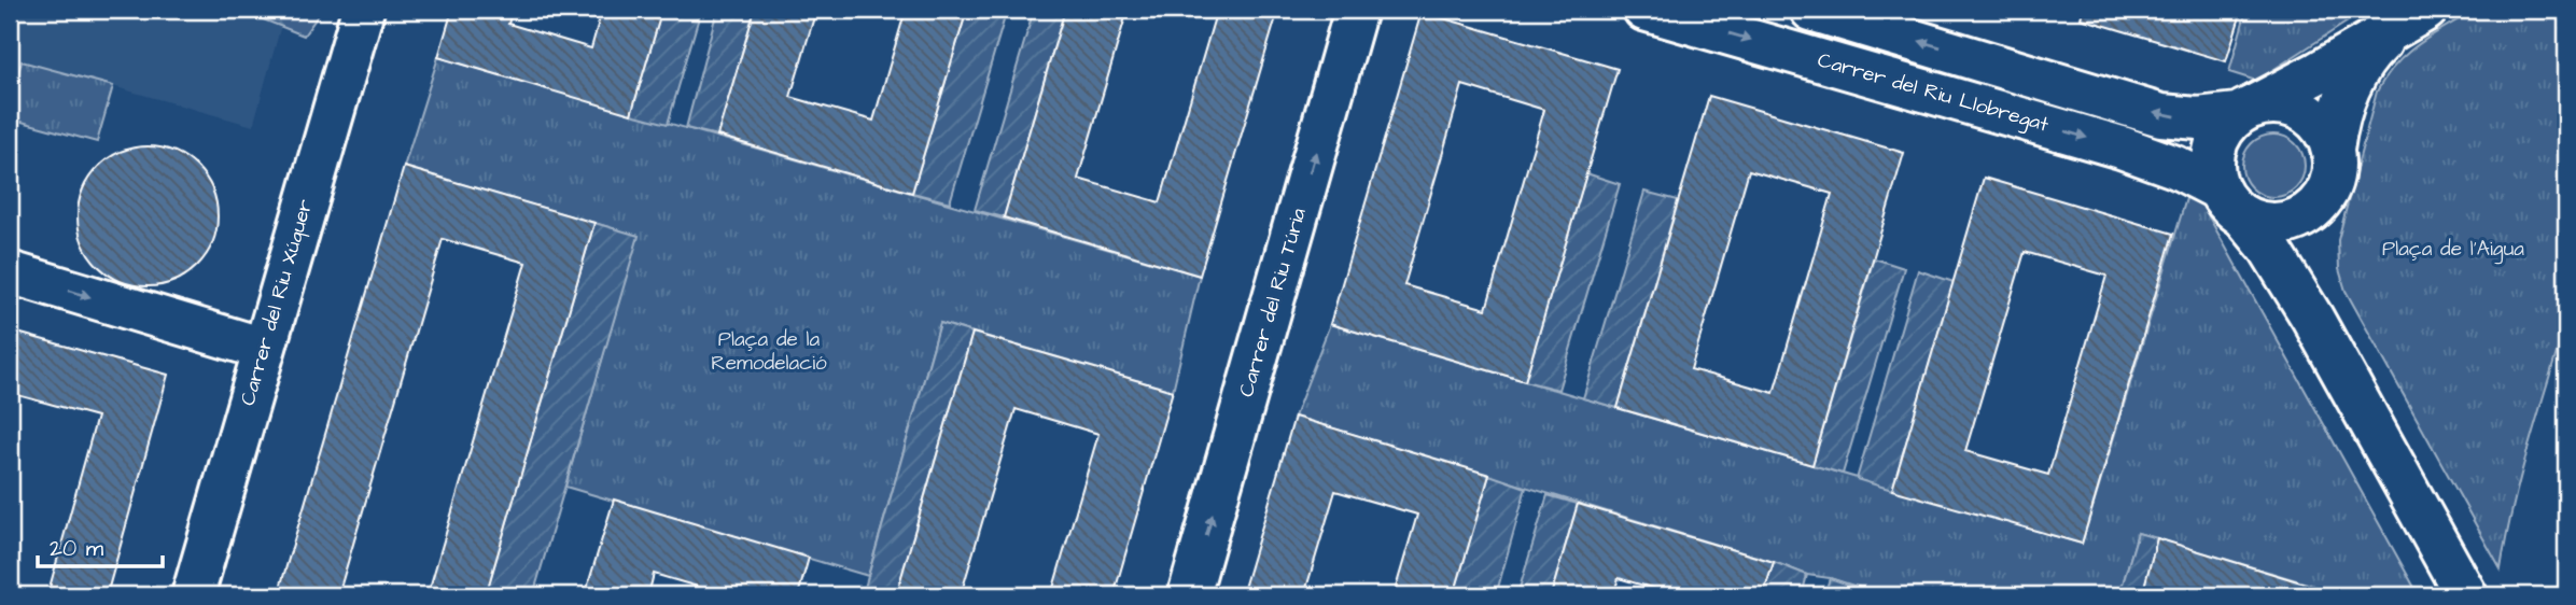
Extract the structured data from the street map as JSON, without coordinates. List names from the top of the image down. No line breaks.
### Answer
{"streets":{"street":["Carrer del Riu Llobregat","Carrer del Riu Xúquer","Carrer del Riu Túria"]},"one_way":["Carrer del Riu Túria"],"parks":["Plaça de l'Aigua","Plaça de la Remodelació"],"scale_bar":"20 m"}
